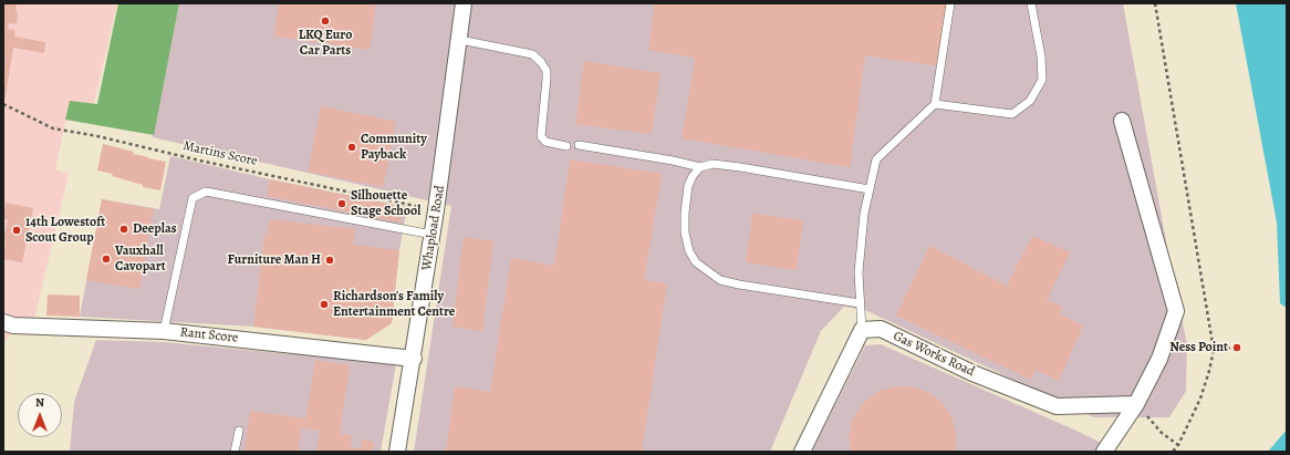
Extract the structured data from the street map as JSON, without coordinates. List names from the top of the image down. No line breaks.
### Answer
{"streets":{"street":["Whapload Road","Rant Score","Gas Works Road"],"path":["Martins Score"]},"crossings":[["Martins Score","Whapload Road"],["Whapload Road","Rant Score"]],"places":["LKQ Euro Car Parts","Community Payback","Silhouette Stage School","Deeplas","14th Lowestoft Scout Group","Vauxhall Cavopart","Furniture Man H","Richardson's Family Entertainment Centre","Ness Point"],"north":"top"}
